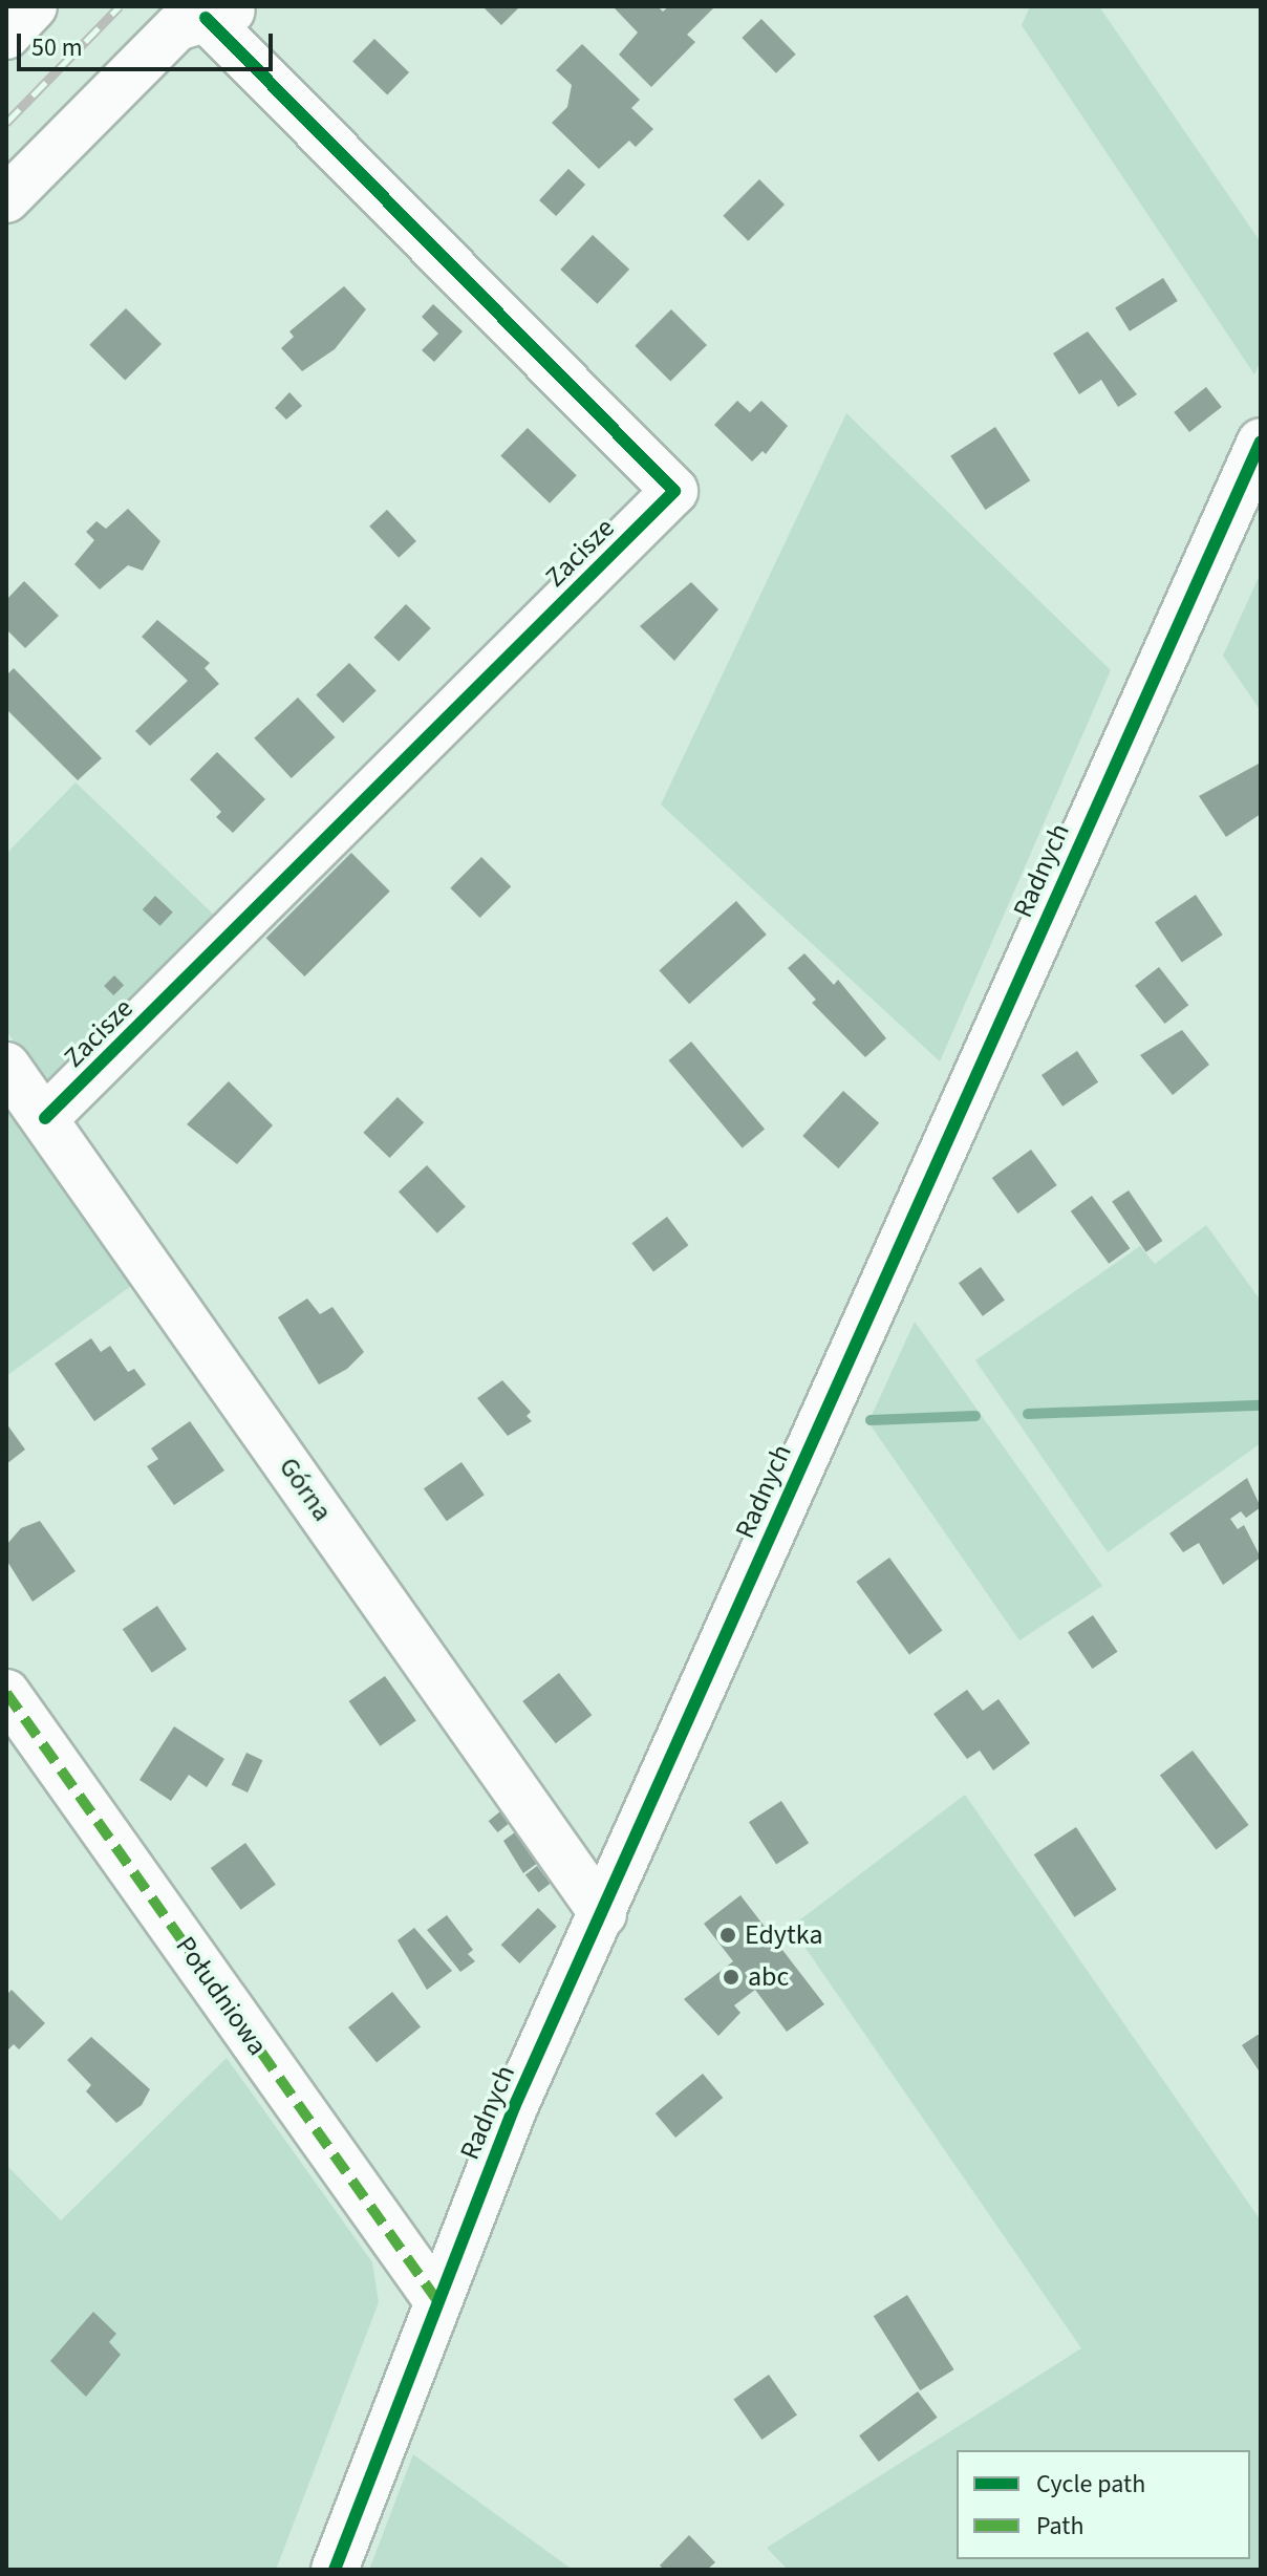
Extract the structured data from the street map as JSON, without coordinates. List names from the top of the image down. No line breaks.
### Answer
{"streets":{"street":["Zacisze","Radnych","Górna","Południowa"]},"crossings":[["Zacisze","Górna"],["Radnych","Górna"],["Radnych","Południowa"]],"places":["Edytka","abc"],"legend":["Cycle path","Path"],"scale_bar":"50 m"}
